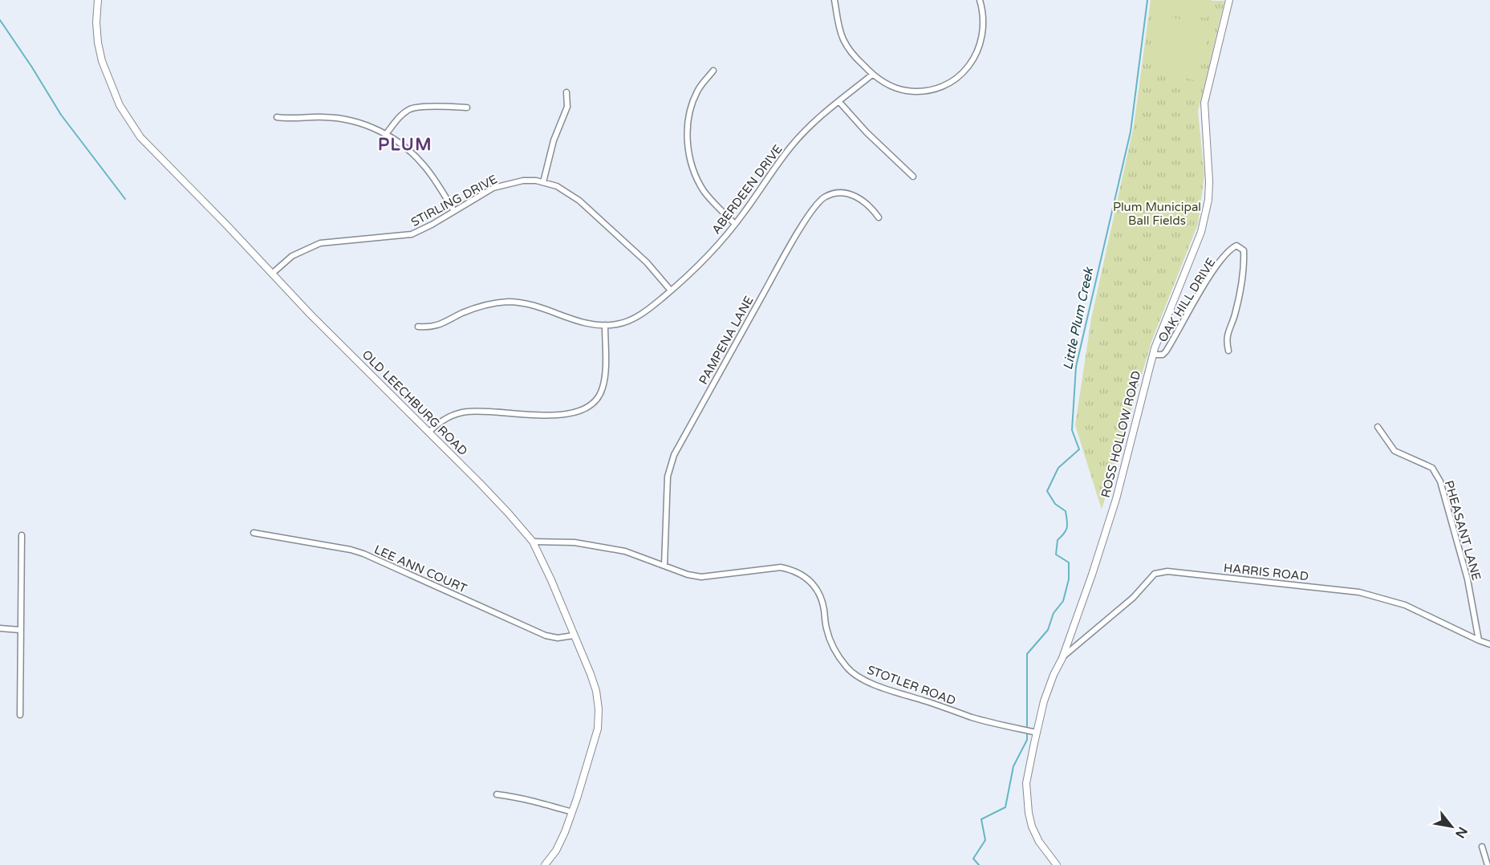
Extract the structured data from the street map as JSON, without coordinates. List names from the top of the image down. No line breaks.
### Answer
{"streets":{"street":["ABERDEEN DRIVE","STIRLING DRIVE","OAK HILL DRIVE","PAMPENA LANE","OLD LEECHBURG ROAD","ROSS HOLLOW ROAD","PHEASANT LANE","LEE ANN COURT","HARRIS ROAD","STOTLER ROAD"]},"crossings":[["ABERDEEN DRIVE","STIRLING DRIVE"],["STIRLING DRIVE","OLD LEECHBURG ROAD"],["OAK HILL DRIVE","ROSS HOLLOW ROAD"],["PAMPENA LANE","STOTLER ROAD"],["OLD LEECHBURG ROAD","LEE ANN COURT"],["OLD LEECHBURG ROAD","STOTLER ROAD"],["ROSS HOLLOW ROAD","HARRIS ROAD"],["ROSS HOLLOW ROAD","STOTLER ROAD"],["PHEASANT LANE","HARRIS ROAD"]],"districts":["PLUM"],"water":["Little Plum Creek"],"parks":["Plum Municipal Ball Fields"],"north":"bottom right"}
